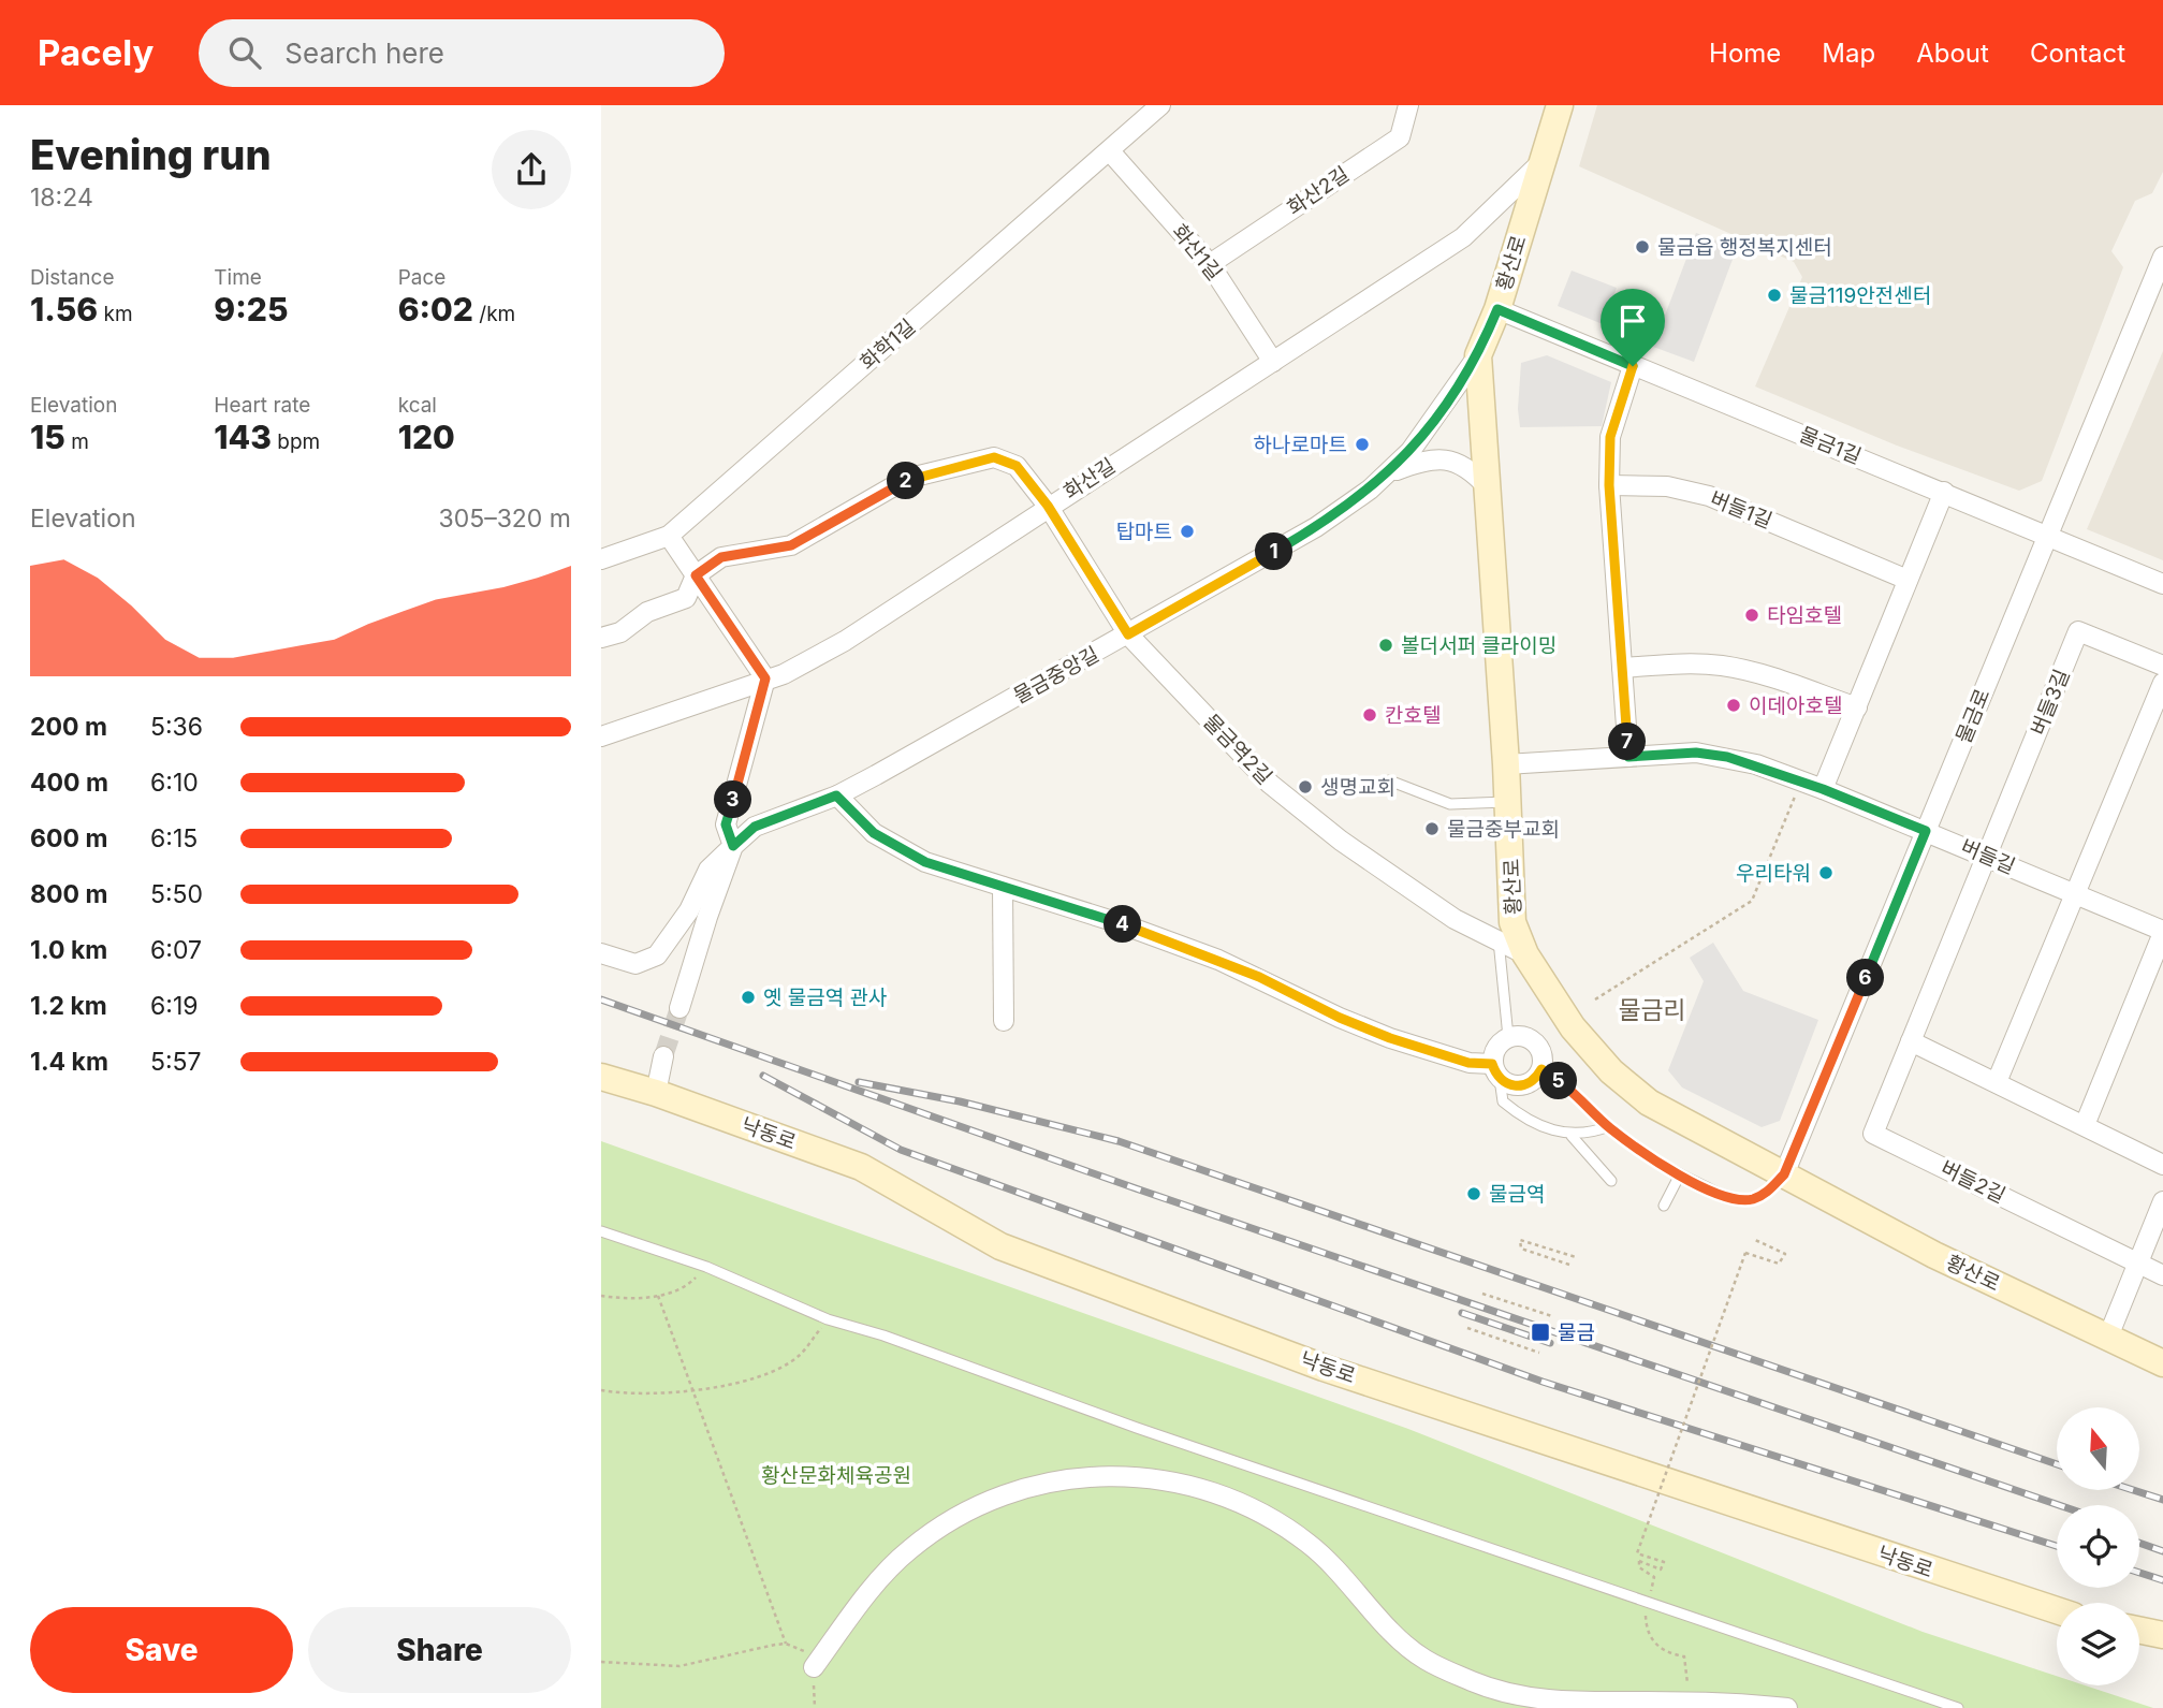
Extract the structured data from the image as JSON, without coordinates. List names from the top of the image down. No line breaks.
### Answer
{"streets":{"main road":["황산로","낙동로"],"street":["화산2길","화산1길","화학1길","물금1길","화산길","버들1길","물금중앙길","버들3길","물금로","물금역2길","버들길","버들2길"]},"crossings":[["화산2길","화산1길"],["화산1길","화학1길"],["화산1길","화산길"],["황산로","물금1길"],["황산로","화산길"],["황산로","물금중앙길"],["황산로","물금로"],["황산로","물금역2길"],["황산로","버들길"],["물금1길","물금로"],["화산길","물금역2길"],["물금중앙길","물금역2길"],["버들3길","버들길"],["버들3길","버들2길"],["물금로","버들길"],["버들길","버들2길"]],"districts":["물금리"],"parks":["황산문화체육공원"],"places":{"other":["물금읍 행정복지센터","물금119안전센터","하나로마트","탑마트","타임호텔","볼더서퍼 클라이밍","이데아호텔","칸호텔","생명교회","물금중부교회","우리타워","옛 물금역 관사","물금역"],"transit":["물금"]},"north":"top","page":{"header":"Pacely","search":"Search here","nav":["Home","Map","About","Contact"],"heading":["Evening run","18:24"],"stats":[["Distance","1.56 km"],["Time","9:25"],["Pace","6:02 /km"],["Elevation","15 m"],["Heart rate","143 bpm"],["kcal","120"]],"pins":["2","1","7","3","4","6","5"],"chart":["Elevation","305–320 m"],"list":[{"name":"200 m","note":"5:36"},{"name":"400 m","note":"6:10"},{"name":"600 m","note":"6:15"},{"name":"800 m","note":"5:50"},{"name":"1.0 km","note":"6:07"},{"name":"1.2 km","note":"6:19"},{"name":"1.4 km","note":"5:57"}],"buttons":["Save","Share"]}}
